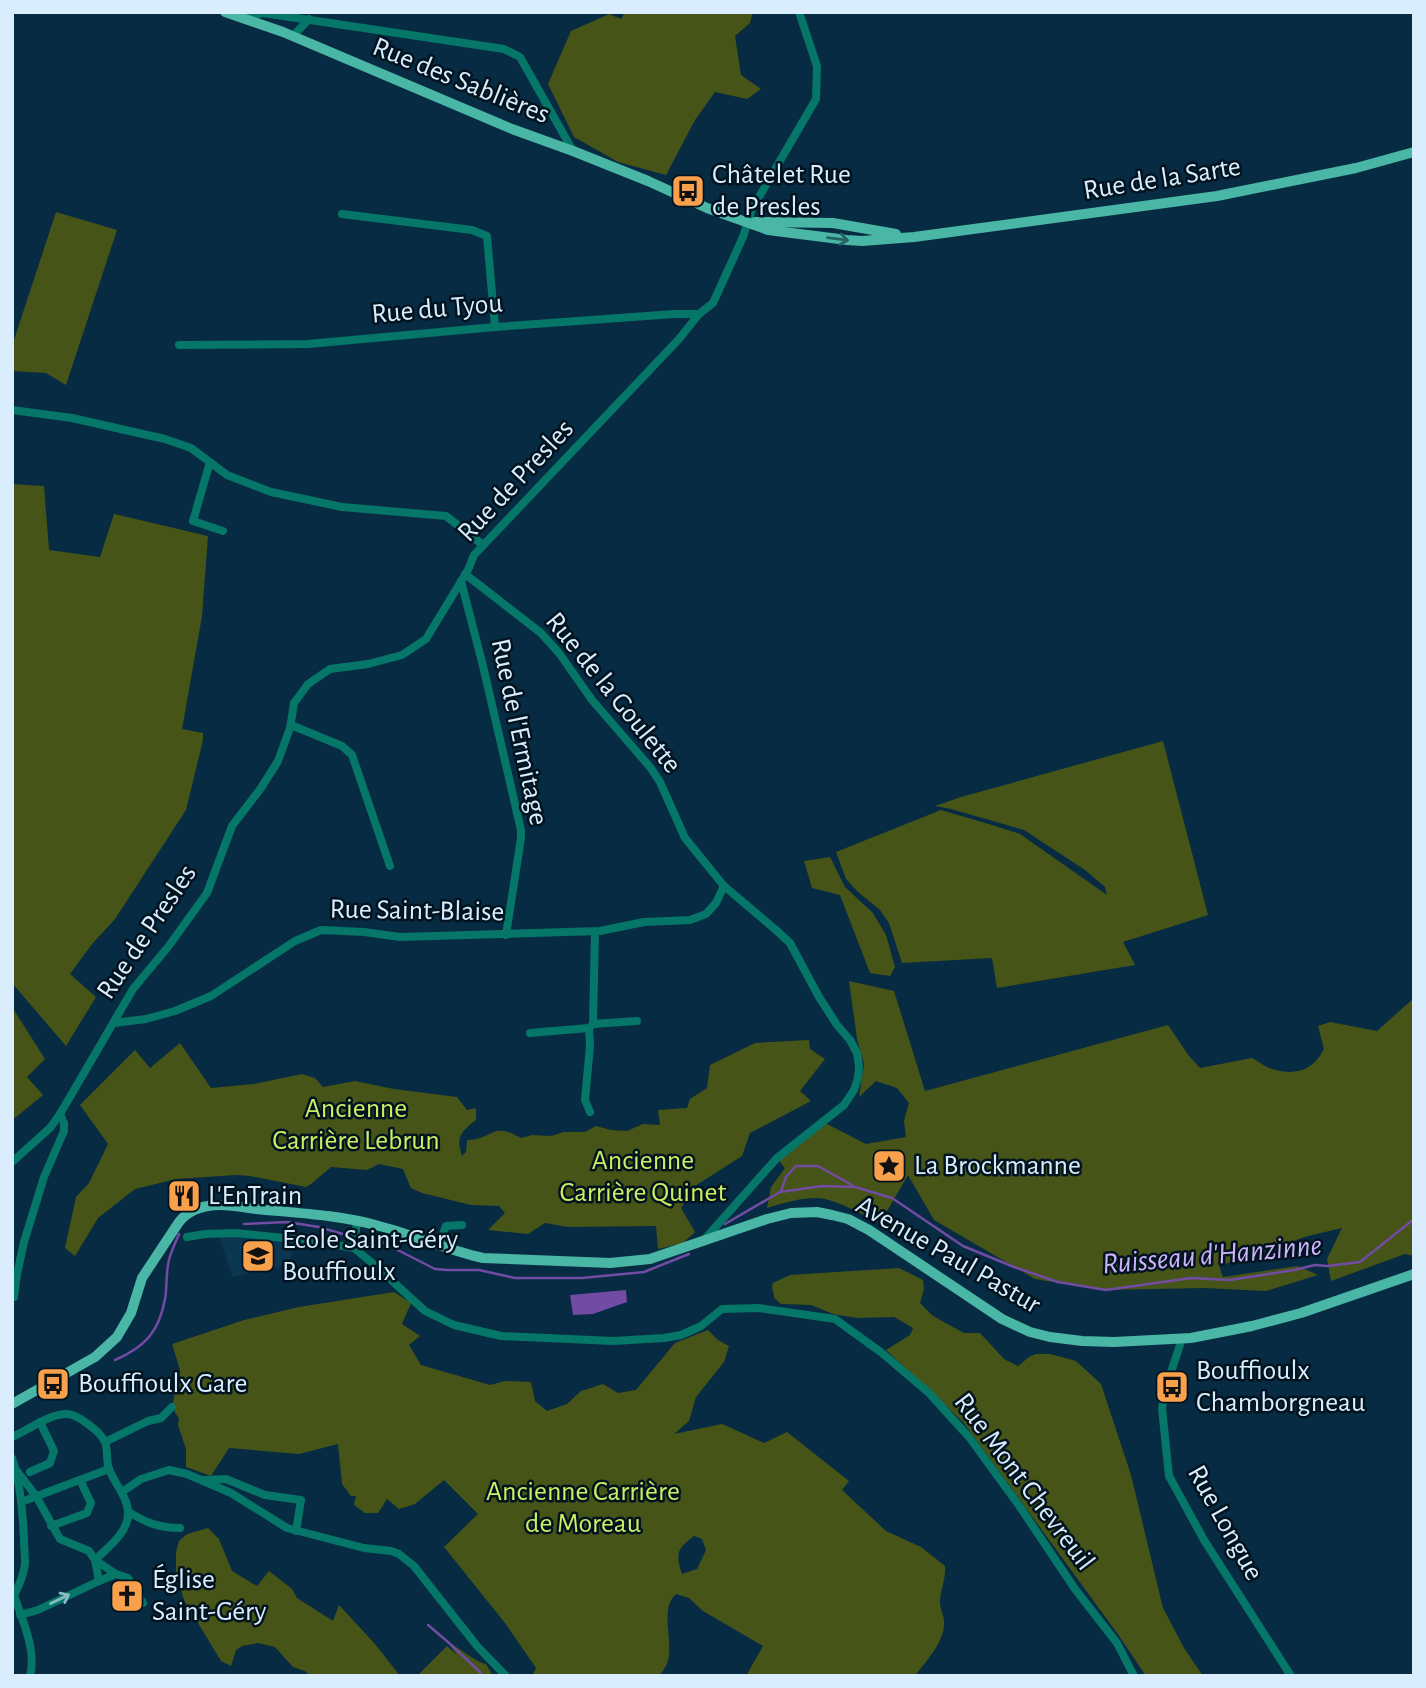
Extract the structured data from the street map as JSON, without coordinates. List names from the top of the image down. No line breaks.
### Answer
{"streets":{"main road":["Rue des Sablières","Rue de la Sarte","Avenue Paul Pastur"],"street":["Rue du Tyou","Rue de Presles","Rue de la Goulette","Rue de l'Ermitage","Rue Saint-Blaise","Rue Mont Chevreuil","Rue Longue"]},"crossings":[["Rue des Sablières","Rue de la Sarte"],["Rue des Sablières","Rue de Presles"],["Rue de la Sarte","Rue de Presles"],["Rue du Tyou","Rue de Presles"],["Rue de Presles","Rue de la Goulette"],["Rue de Presles","Rue de l'Ermitage"],["Rue de Presles","Rue Saint-Blaise"],["Rue de la Goulette","Rue de l'Ermitage"],["Rue de la Goulette","Rue Saint-Blaise"],["Rue de la Goulette","Avenue Paul Pastur"],["Rue de l'Ermitage","Rue Saint-Blaise"],["Avenue Paul Pastur","Rue Longue"]],"water":["Ruisseau d'Hanzinne"],"parks":["Ancienne Carrière Lebrun","Ancienne Carrière Quinet","Ancienne Carrière de Moreau"],"places":{"bus stop":["Châtelet Rue de Presles","Bouffioulx Gare","Bouffioulx Chamborgneau"],"place":["La Brockmanne"],"restaurant":["L'EnTrain"],"school or university":["École Saint-Géry Bouffioulx"],"church":["Église Saint-Géry"]}}
